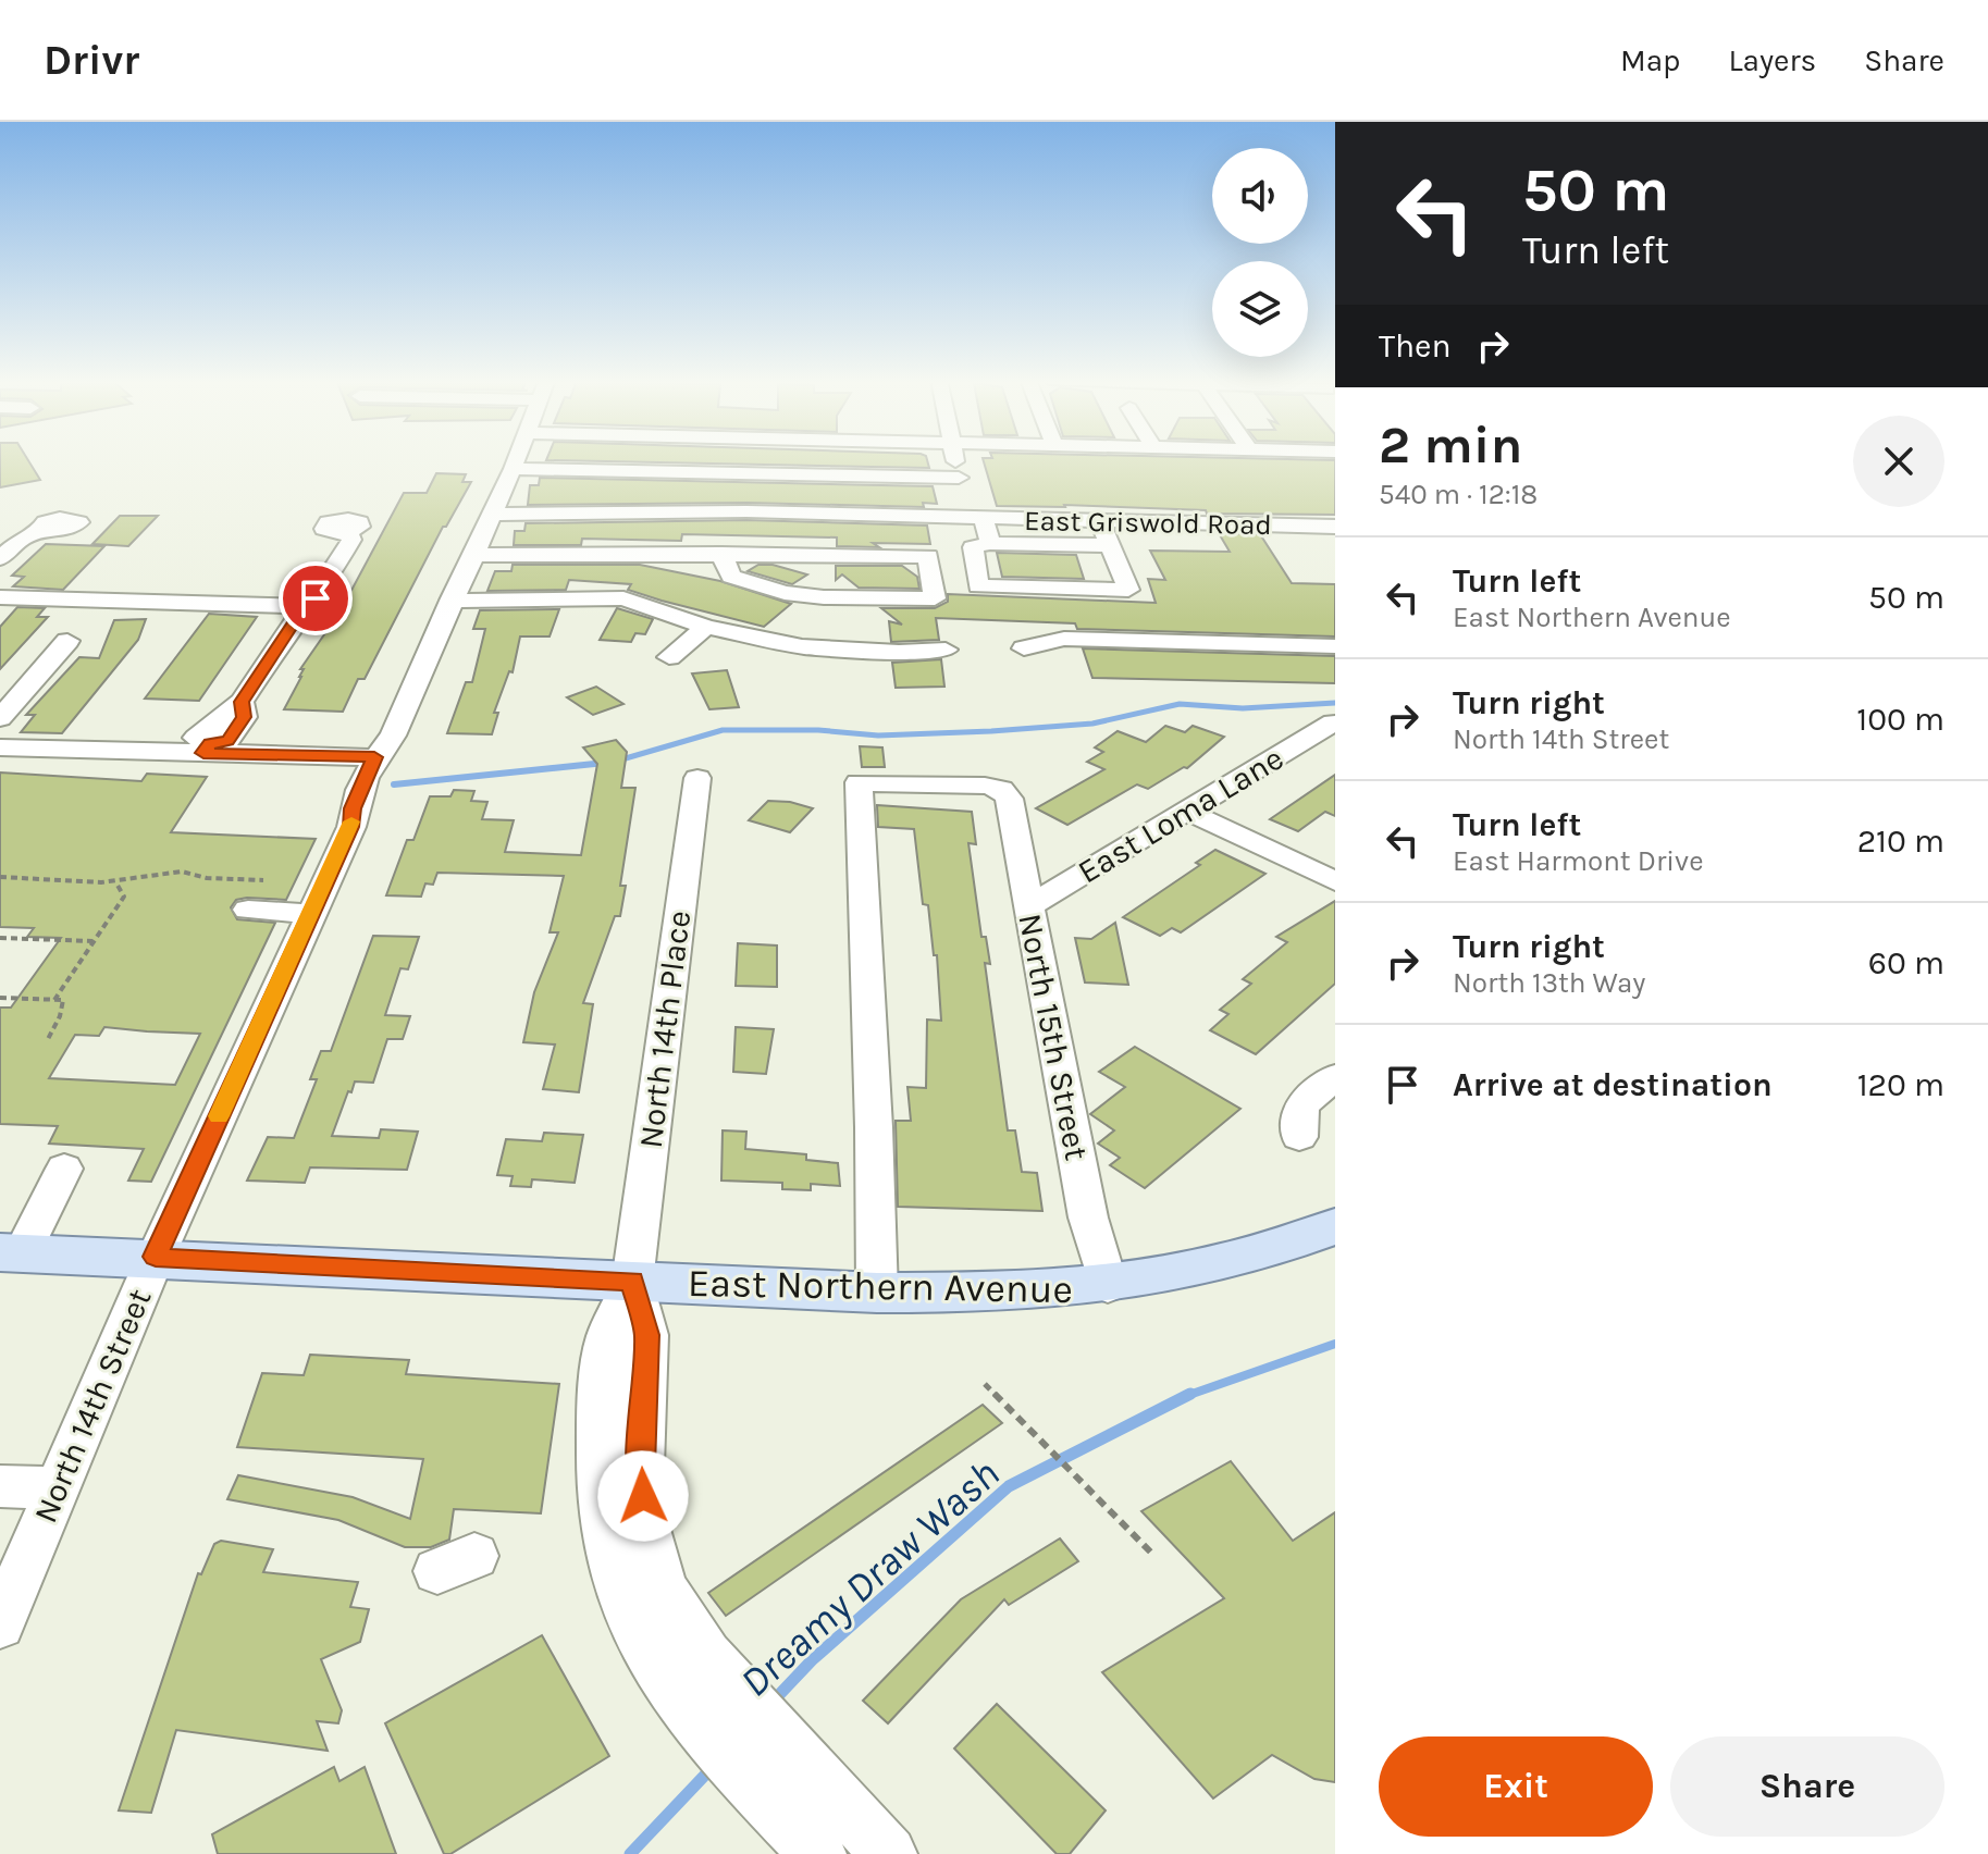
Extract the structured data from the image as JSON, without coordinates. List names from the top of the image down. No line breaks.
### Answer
{"streets":{"main road":["East Northern Avenue"],"street":["East Griswold Road","East Loma Lane","North 14th Place","North 15th Street","North 14th Street"]},"crossings":[["East Griswold Road","North 14th Street"],["East Loma Lane","North 15th Street"],["North 14th Place","East Northern Avenue"],["North 15th Street","East Northern Avenue"],["East Northern Avenue","North 14th Street"]],"water":["Dreamy Draw Wash"],"page":{"header":"Drivr","nav":["Map","Layers","Share"],"turn":["50 m","Turn left"],"then":"Then","heading":["2 min","540 m · 12:18"],"list":[{"name":"Turn left","note":"East Northern Avenue","value":"50 m"},{"name":"Turn right","note":"North 14th Street","value":"100 m"},{"name":"Turn left","note":"East Harmont Drive","value":"210 m"},{"name":"Turn right","note":"North 13th Way","value":"60 m"},{"name":"Arrive at destination","value":"120 m"}],"buttons":["Exit","Share"]}}
